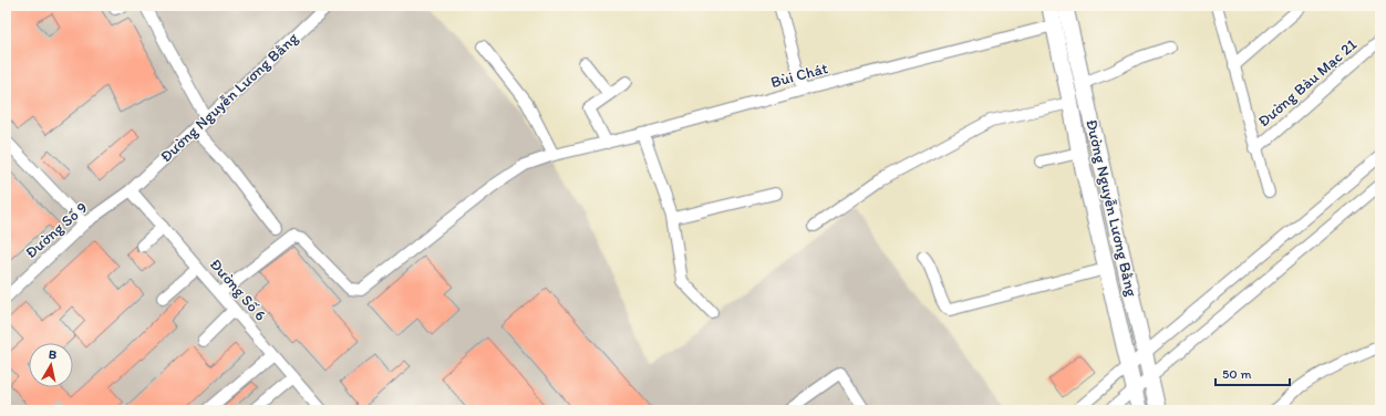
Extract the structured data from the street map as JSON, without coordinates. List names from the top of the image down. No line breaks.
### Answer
{"streets":{"highway":["Đường Nguyễn Lương Bằng"],"street":["Bùi Chát","Đường Bàu Mạc 21","Đường Số 9","Đường Số 6"]},"crossings":[["Bùi Chát","Đường Nguyễn Lương Bằng"],["Bùi Chát","Đường Số 6"],["Đường Nguyễn Lương Bằng","Đường Số 9"],["Đường Nguyễn Lương Bằng","Đường Số 6"],["Đường Số 9","Đường Số 6"]],"scale_bar":"50 m","north":"top"}
